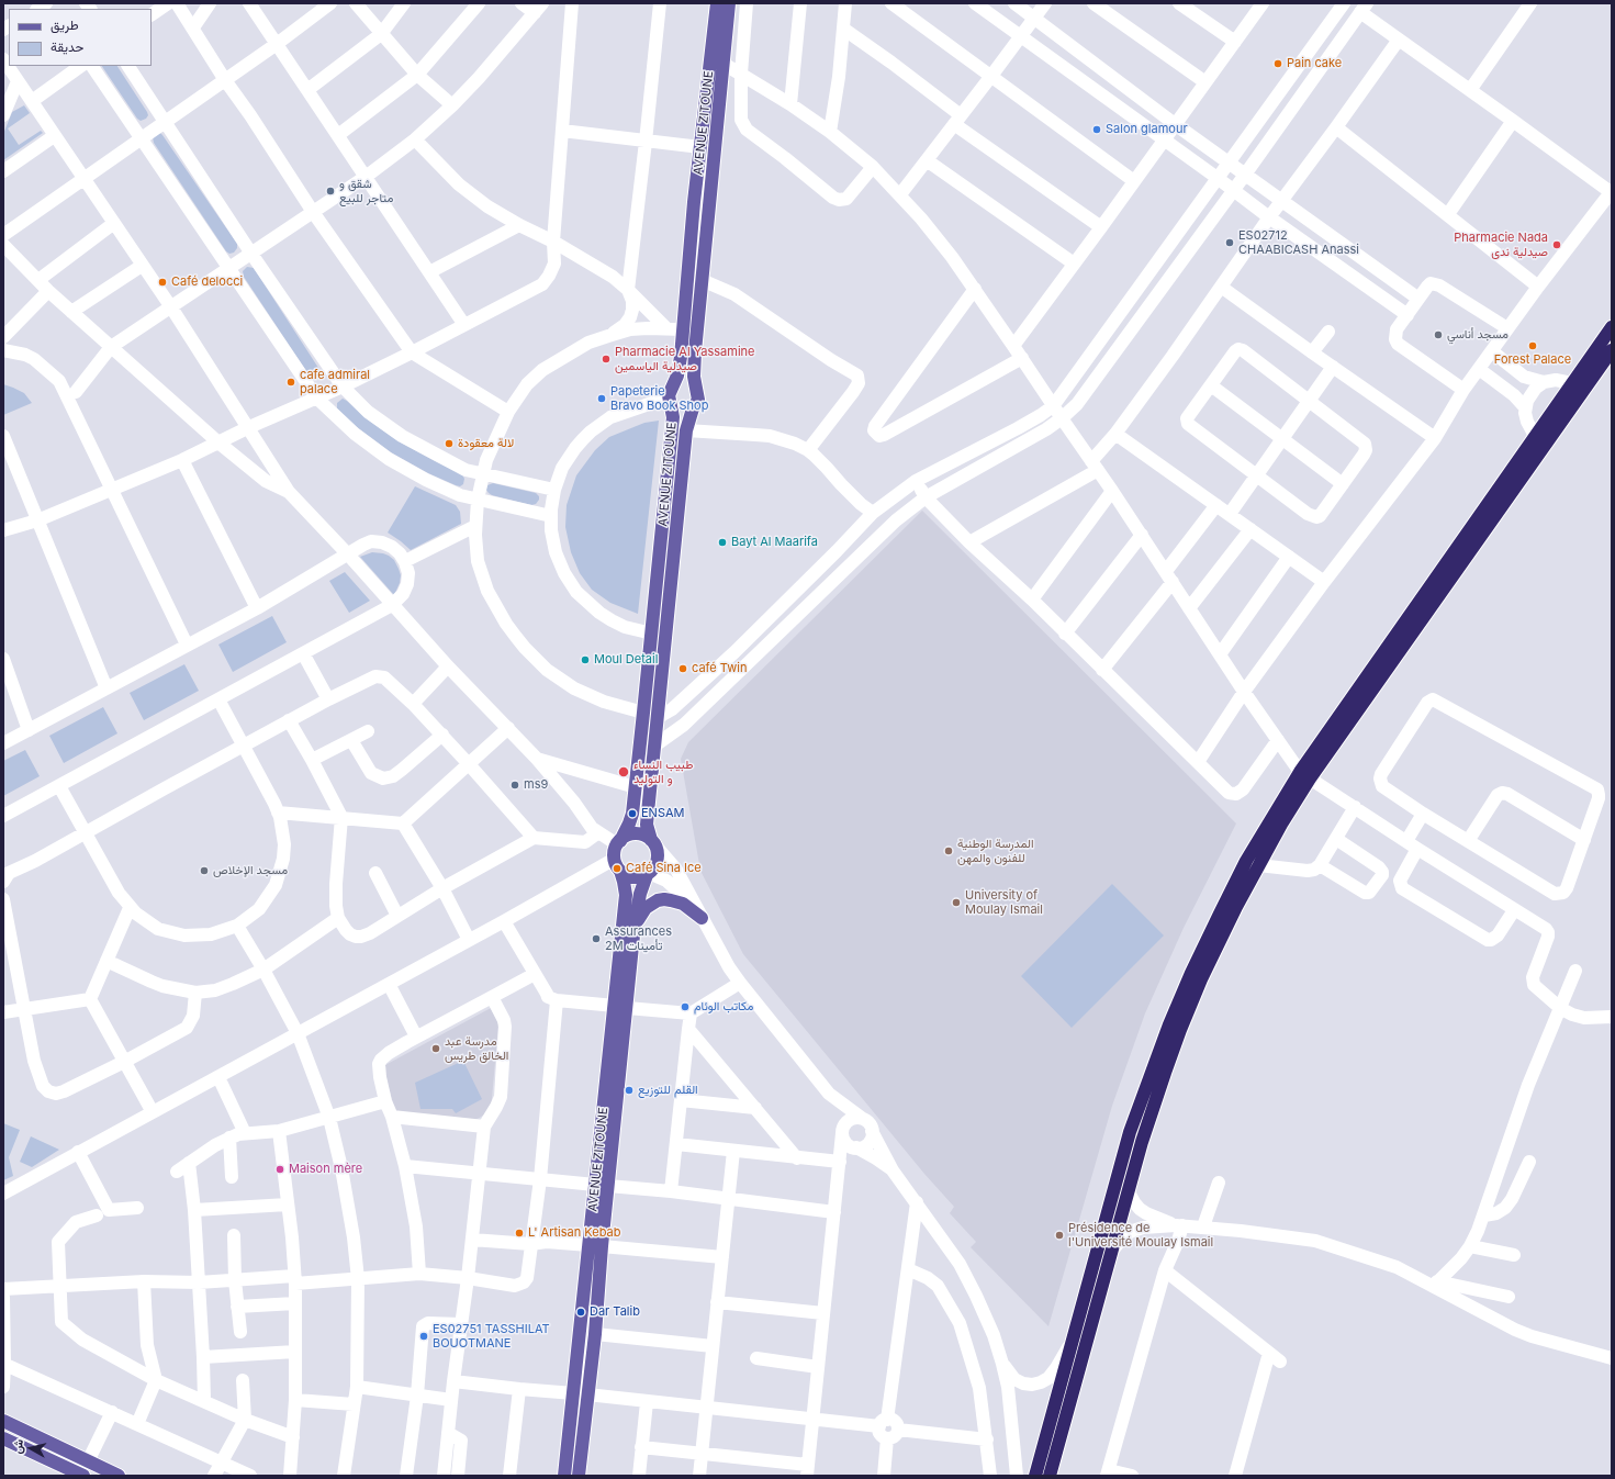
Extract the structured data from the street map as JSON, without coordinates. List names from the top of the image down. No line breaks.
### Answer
{"streets":{"main road":["AVENUE ZITOUNE"]},"places":["Pain cake","Salon glamour","شقق و متاجر للبيع","ES02712 CHAABICASH Anassi","Pharmacie Nada صيدلية ندى","Café delocci","مسجد أناسي","Forest Palace","Pharmacie Al Yassamine صيدلية الياسمين","cafe admiral palace","Papeterie Bravo Book Shop","لالة معقودة","Bayt Al Maarifa","Moul Detail","café Twin","طبيب النساء و التوليد","ms9","ENSAM","المدرسة الوطنية للفنون والمهن","Café Sina Ice","مسجد الإخلاص","University of Moulay Ismail","Assurances 2M تأمينات","مكاتب الوئام","مدرسة عبد الخالق طريس","القلم للتوزيع","Maison mère","L' Artisan Kebab","Présidence de l'Université Moulay Ismail","Dar Talib","ES02751 TASSHILAT BOUOTMANE"],"legend":["طريق","حديقة"],"north":"left"}
